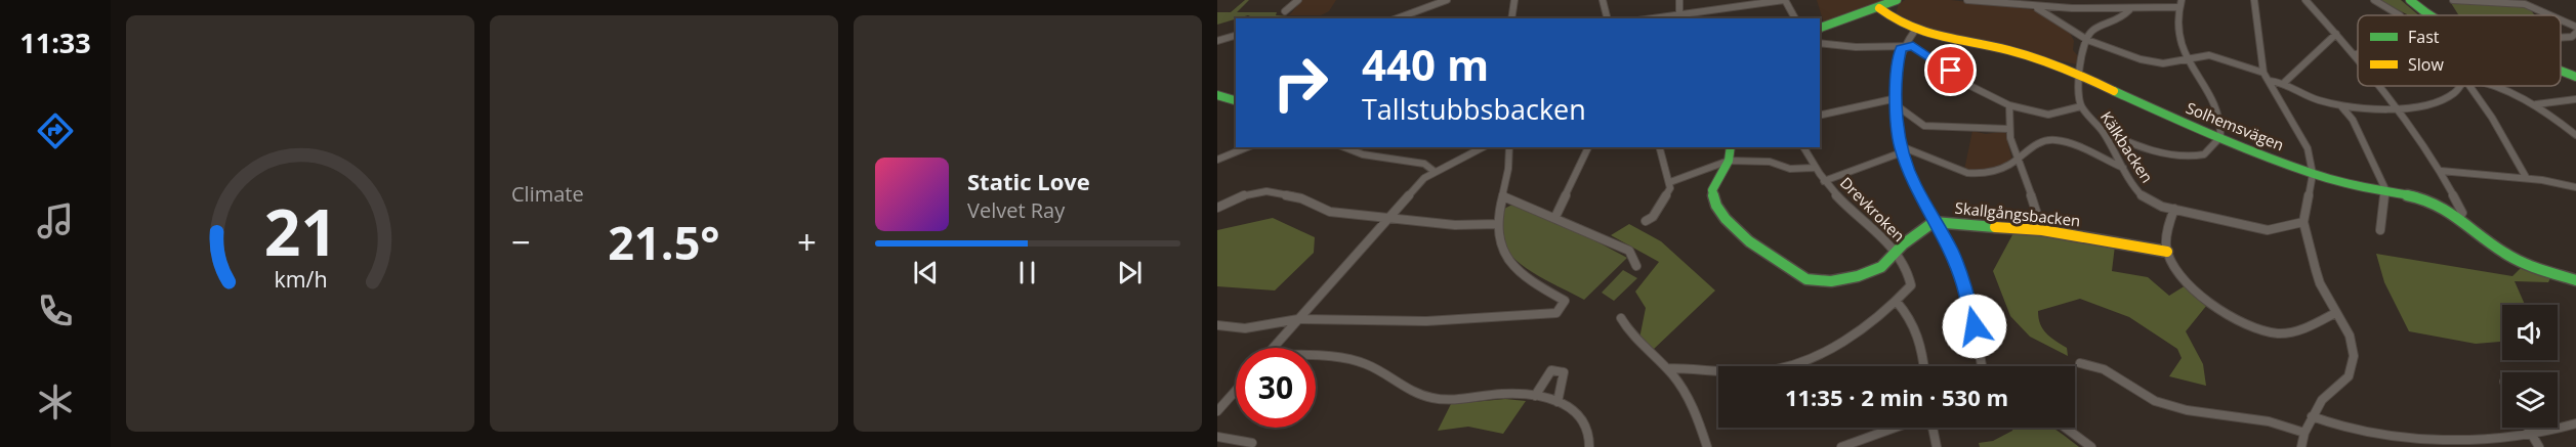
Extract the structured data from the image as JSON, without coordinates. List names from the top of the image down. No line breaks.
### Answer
{"streets":{"street":["Solhemsvägen","Kälkbacken","Drevkroken","Skallgångsbacken"]},"crossings":[["Solhemsvägen","Kälkbacken"],["Drevkroken","Skallgångsbacken"]],"legend":["Fast","Slow"],"page":{"tabs":"11:33","tile":"Climate","turn":["440 m","Tallstubbsbacken"],"song":["Static Love","Velvet Ray"],"heat":["−","21.5°","+"],"limit":"30","trip":"11:35 · 2 min · 530 m","gauge":["21","km/h"]}}
